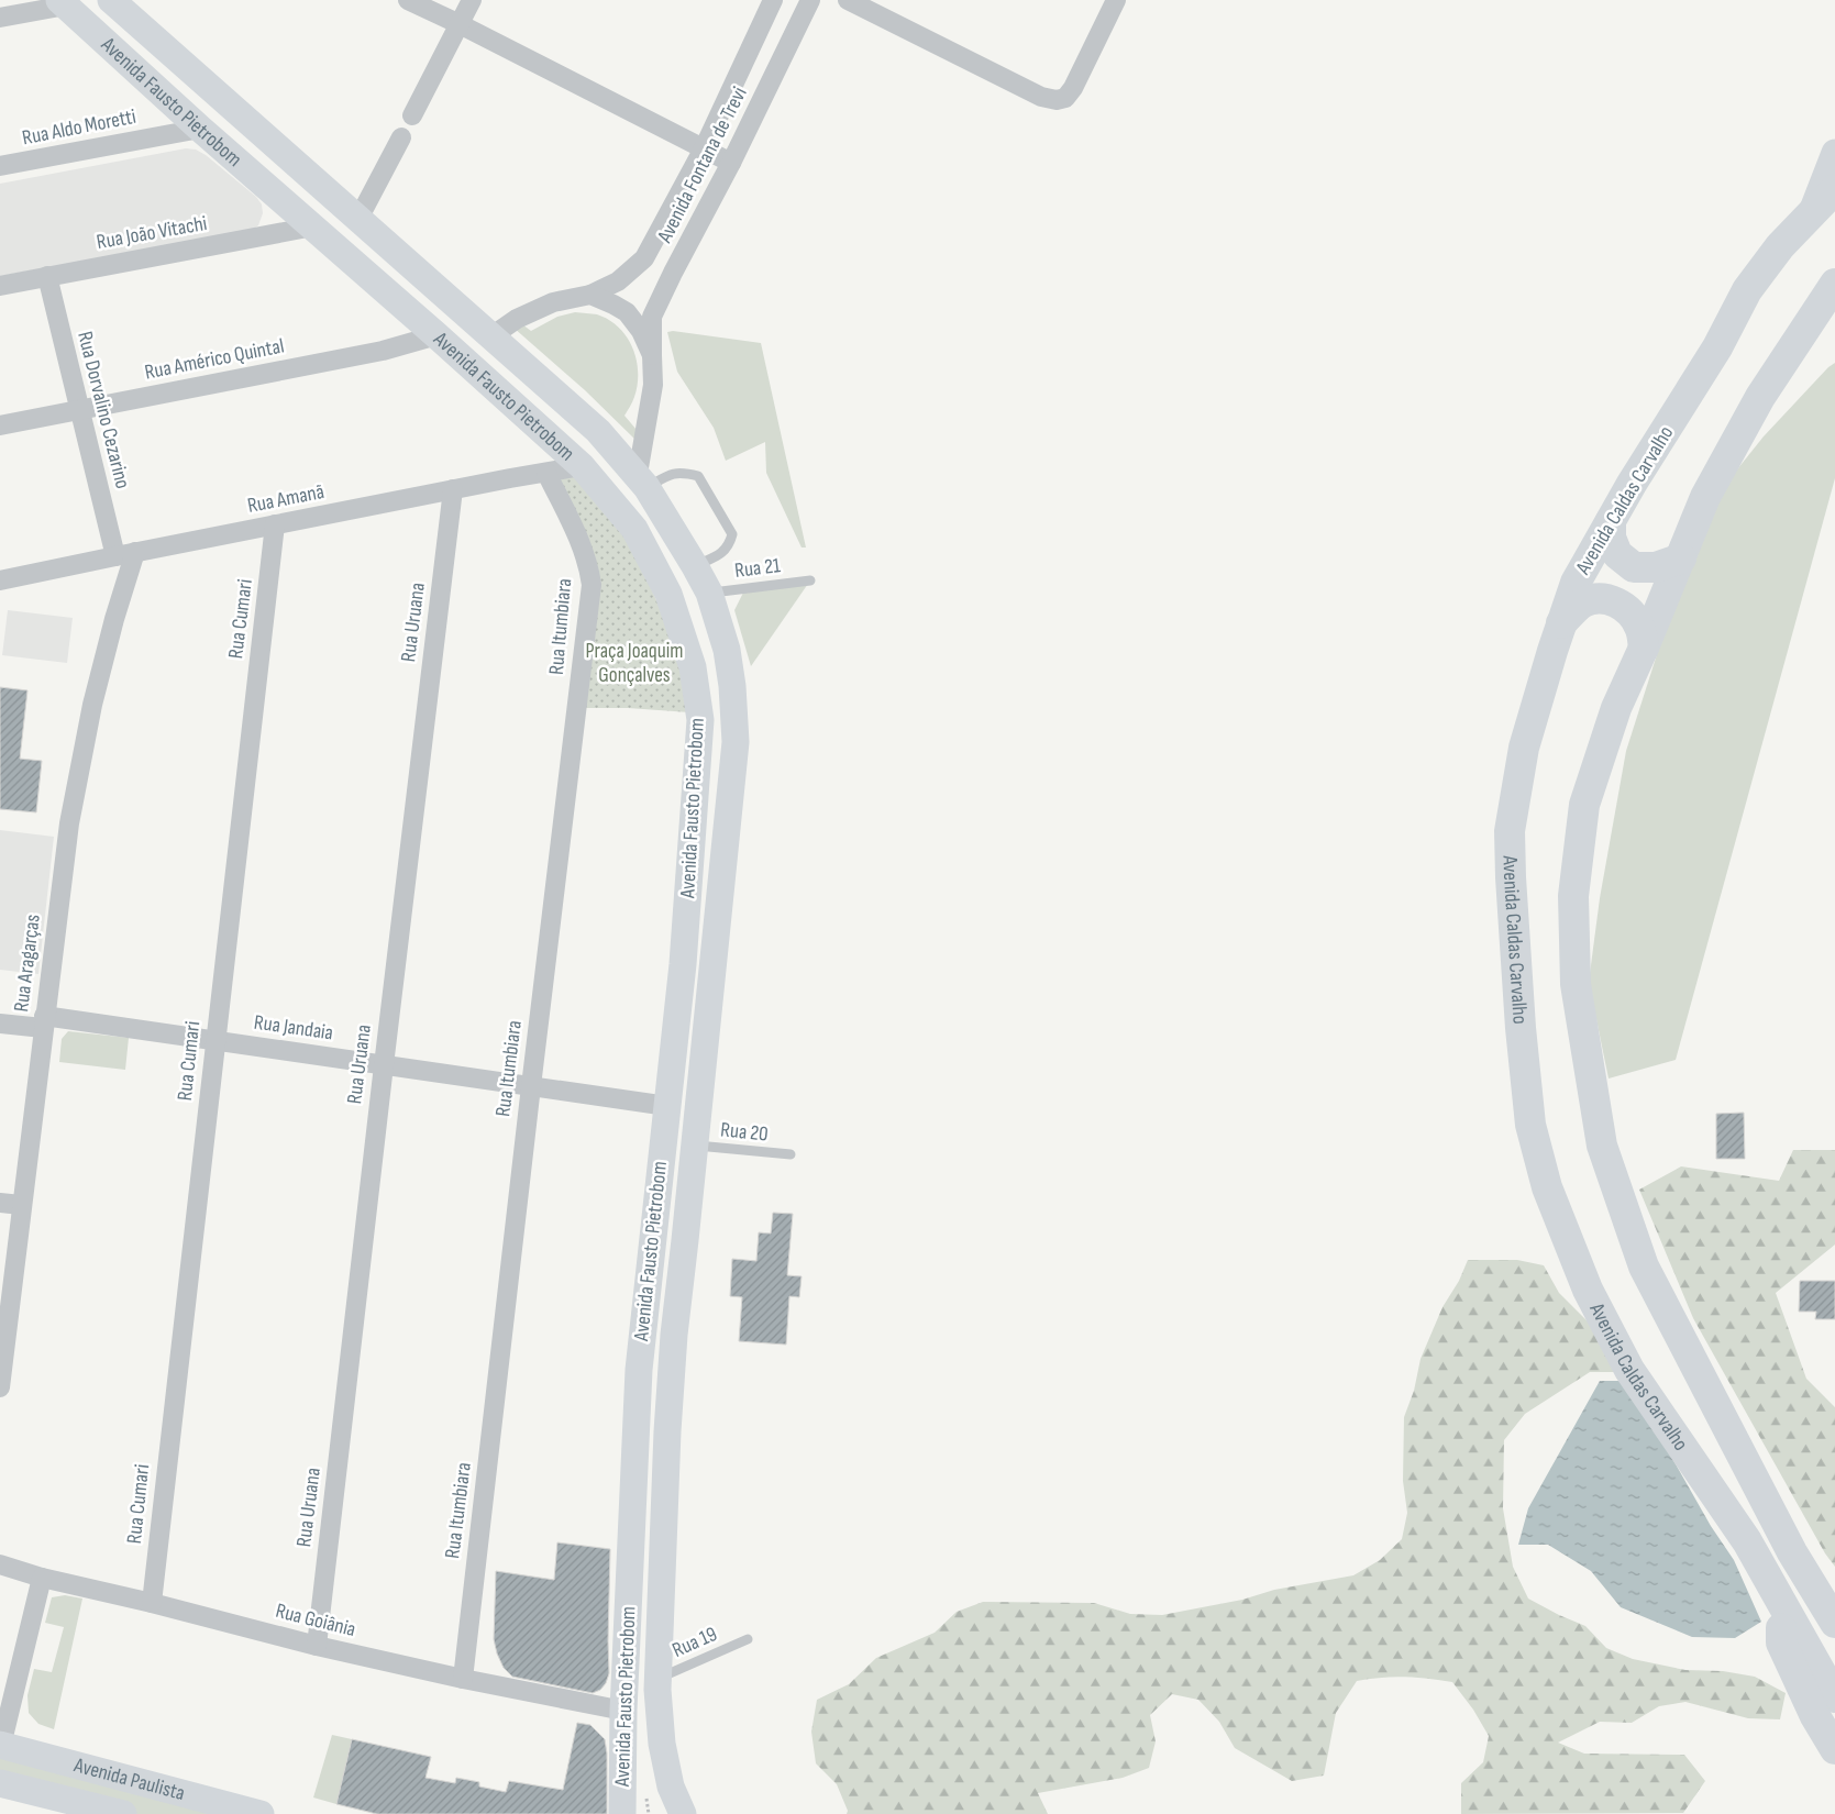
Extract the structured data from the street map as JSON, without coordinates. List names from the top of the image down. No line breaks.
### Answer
{"streets":{"main road":["Avenida Fausto Pietrobom","Avenida Caldas Carvalho","Avenida Paulista"],"street":["Rua Aldo Moretti","Avenida Fontana de Trevi","Rua João Vitachi","Rua Américo Quintal","Rua Dorvalino Cezarino","Rua Amanã","Rua Cumari","Rua Uruana","Rua Itumbiara","Rua Aragarças","Rua Jandaia","Rua Goiânia"],"lane":["Rua 21","Rua 20","Rua 19"]},"crossings":[["Avenida Fausto Pietrobom","Rua Aldo Moretti"],["Avenida Fausto Pietrobom","Avenida Fontana de Trevi"],["Avenida Fausto Pietrobom","Rua João Vitachi"],["Avenida Fausto Pietrobom","Rua Américo Quintal"],["Avenida Fausto Pietrobom","Rua Amanã"],["Avenida Fausto Pietrobom","Rua 21"],["Avenida Fausto Pietrobom","Rua Jandaia"],["Avenida Fausto Pietrobom","Rua 20"],["Avenida Fausto Pietrobom","Rua Goiânia"],["Avenida Fausto Pietrobom","Rua 19"],["Rua João Vitachi","Rua Dorvalino Cezarino"],["Rua Américo Quintal","Rua Dorvalino Cezarino"],["Rua Dorvalino Cezarino","Rua Amanã"],["Rua Amanã","Rua Cumari"],["Rua Amanã","Rua Uruana"],["Rua Amanã","Rua Itumbiara"],["Rua Amanã","Rua Aragarças"],["Rua Cumari","Rua Jandaia"],["Rua Cumari","Rua Goiânia"],["Rua Uruana","Rua Jandaia"],["Rua Uruana","Rua Goiânia"],["Rua Itumbiara","Rua Jandaia"],["Rua Itumbiara","Rua Goiânia"],["Rua Aragarças","Rua Jandaia"]],"parks":["Praça Joaquim Gonçalves"]}
